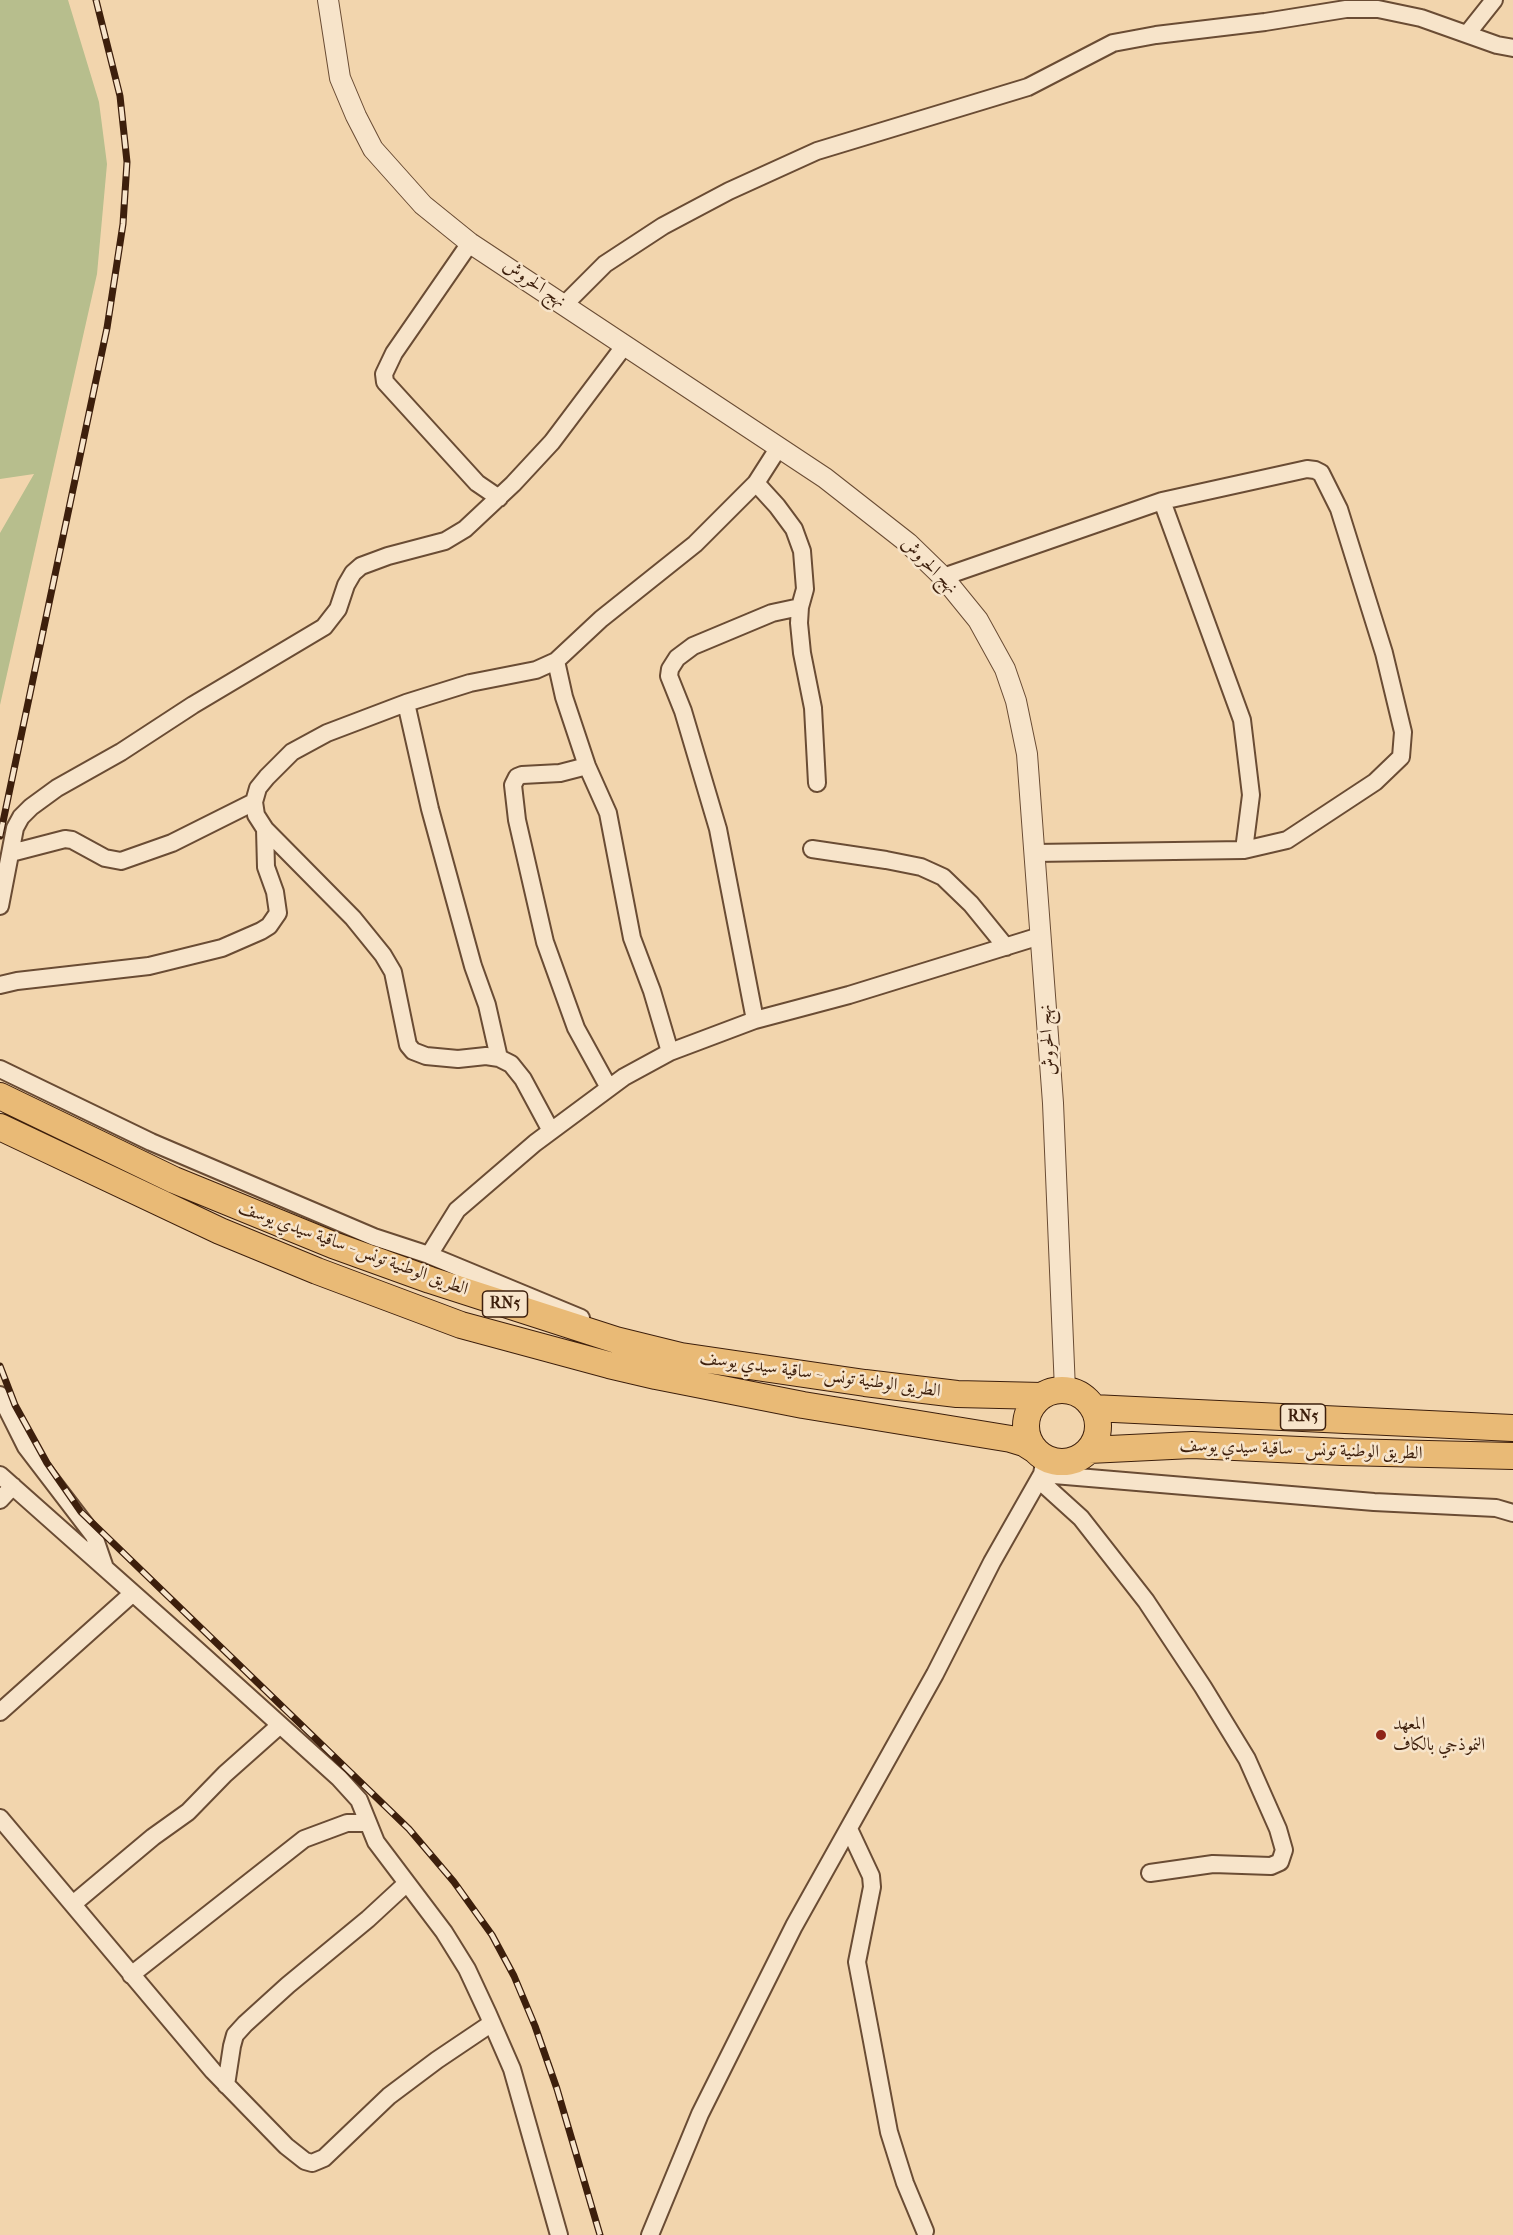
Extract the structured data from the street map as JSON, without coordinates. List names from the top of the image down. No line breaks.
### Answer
{"streets":{"main road":["الطريق الوطنية تونس - ساقية سيدي يوسف","RN5"],"street":["نهج الحروش"]},"crossings":[["نهج الحروش","الطريق الوطنية تونس - ساقية سيدي يوسف"],["نهج الحروش","RN5"],["الطريق الوطنية تونس - ساقية سيدي يوسف","RN5"]],"places":["المعهد النموذجي بالكاف"]}
